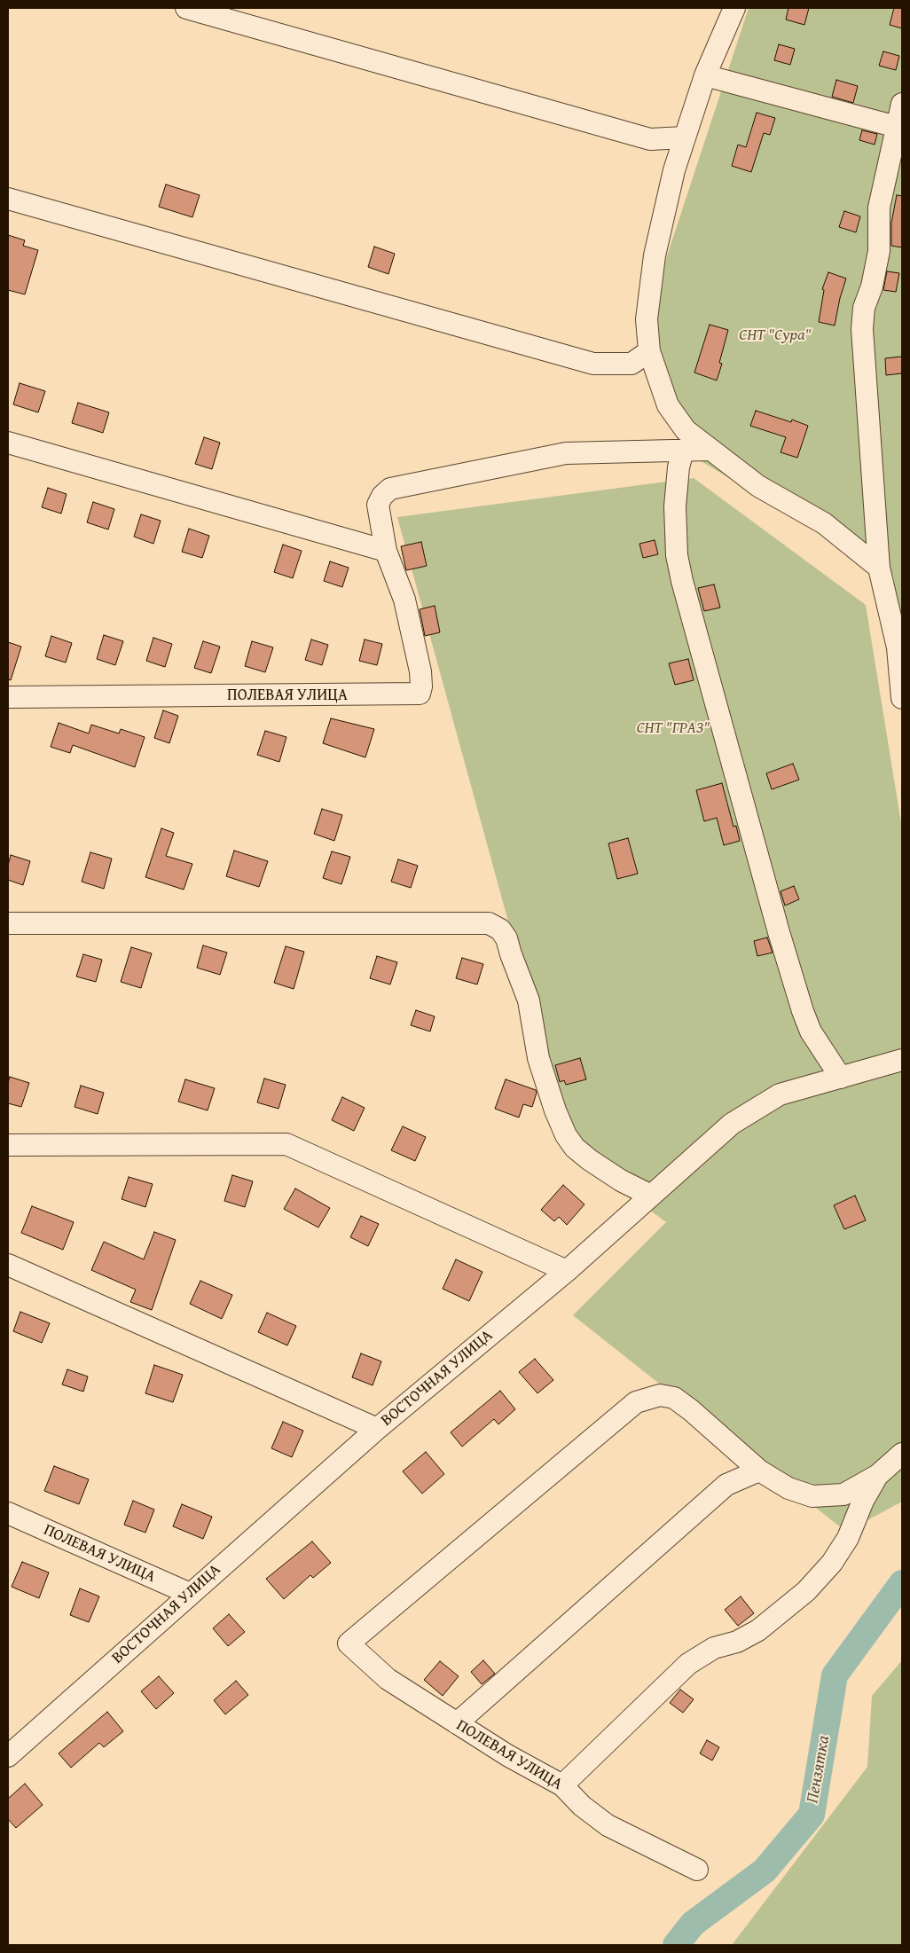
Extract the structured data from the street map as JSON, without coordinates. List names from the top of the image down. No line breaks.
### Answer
{"streets":{"street":["ПОЛЕВАЯ УЛИЦА","ВОСТОЧНАЯ УЛИЦА"]},"crossings":[["ПОЛЕВАЯ УЛИЦА","ВОСТОЧНАЯ УЛИЦА"]],"water":["Пензятка"],"parks":["СНТ \"Сура\"","СНТ \"ГРАЗ\""]}
